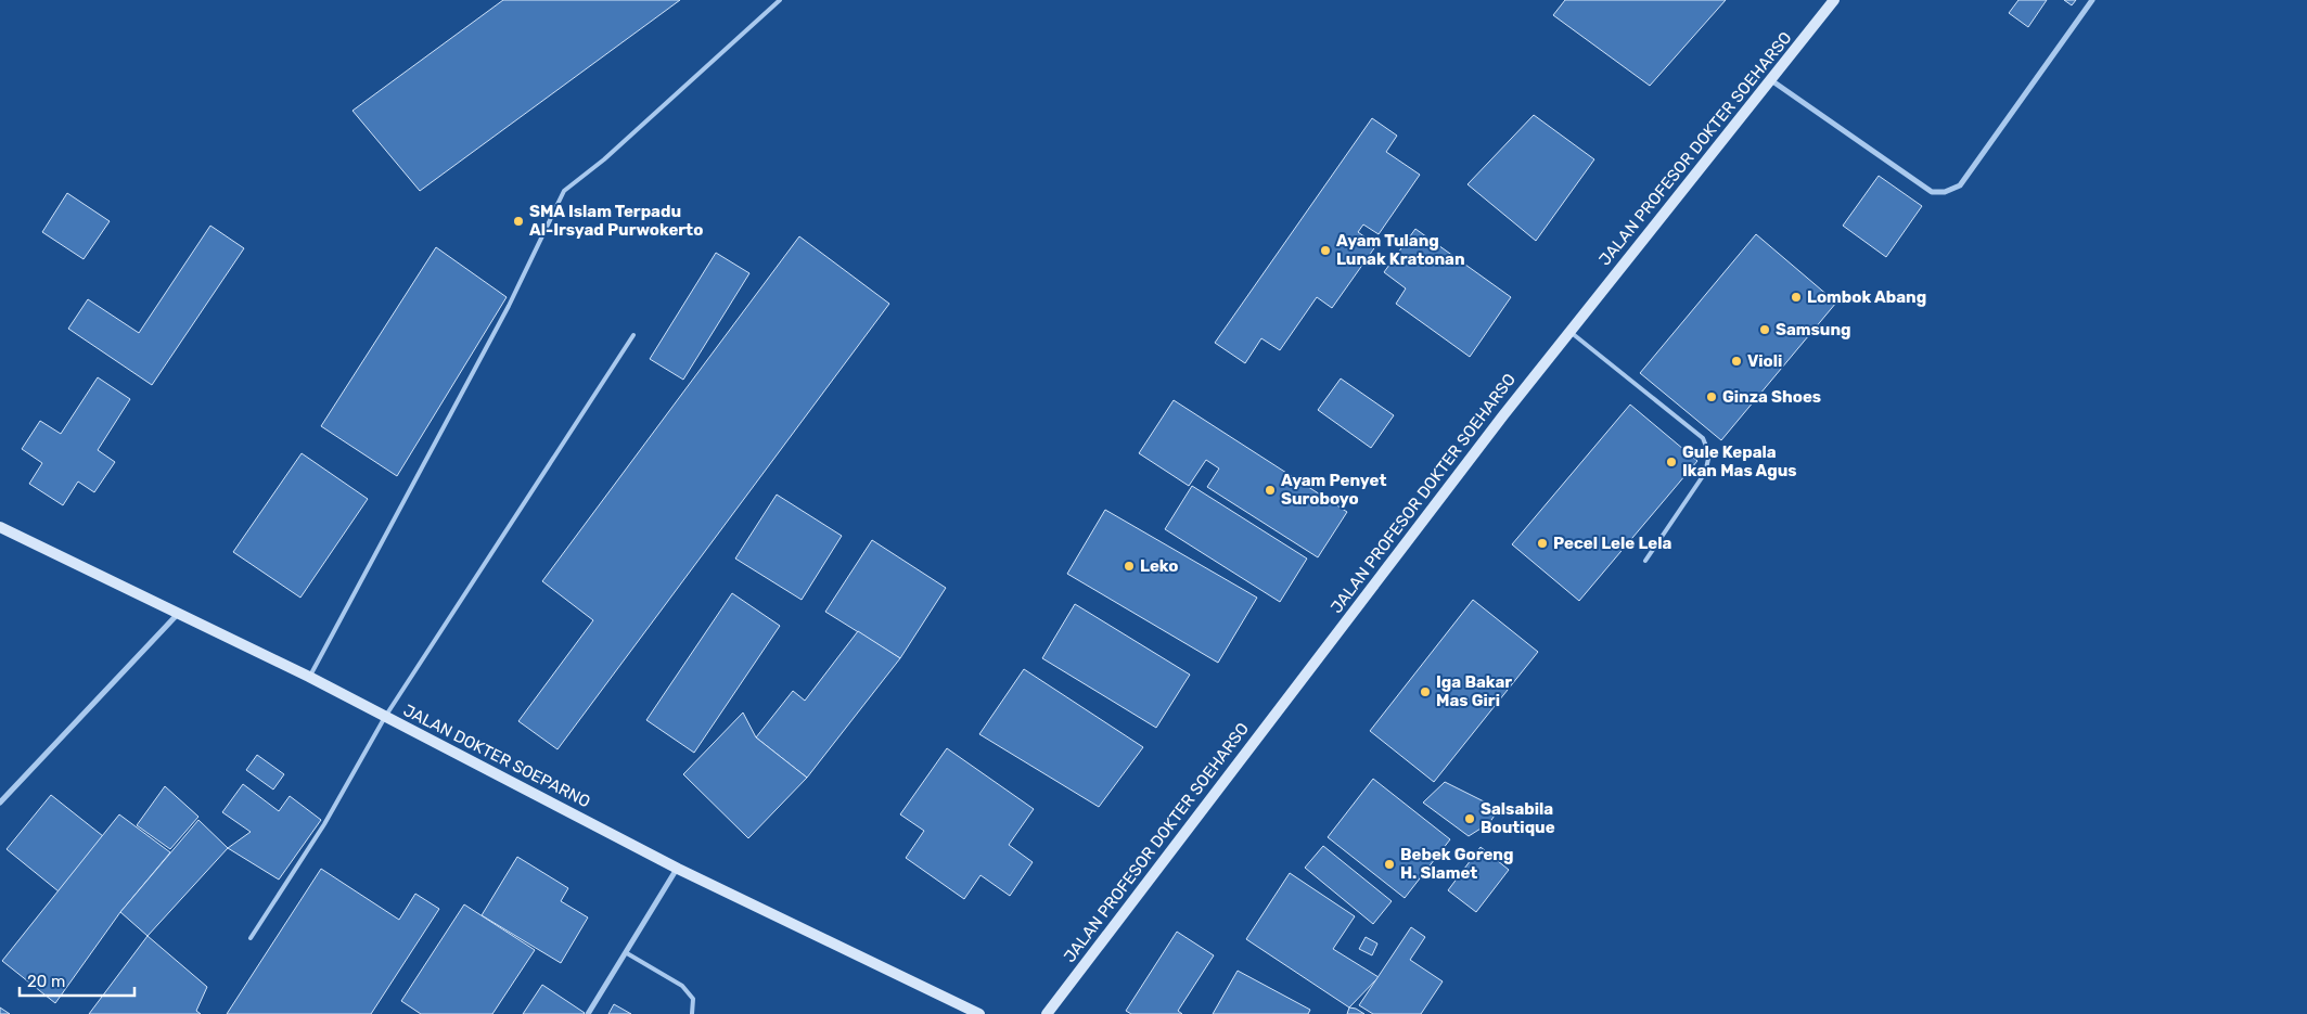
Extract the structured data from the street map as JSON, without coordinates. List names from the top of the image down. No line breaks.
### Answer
{"streets":{"street":["JALAN PROFESOR DOKTER SOEHARSO","JALAN DOKTER SOEPARNO"]},"places":["SMA Islam Terpadu Al-Irsyad Purwokerto","Ayam Tulang Lunak Kratonan","Lombok Abang","Samsung","Violi","Ginza Shoes","Gule Kepala Ikan Mas Agus","Ayam Penyet Suroboyo","Pecel Lele Lela","Leko","Iga Bakar Mas Giri","Salsabila Boutique","Bebek Goreng H. Slamet"],"scale_bar":"20 m"}
